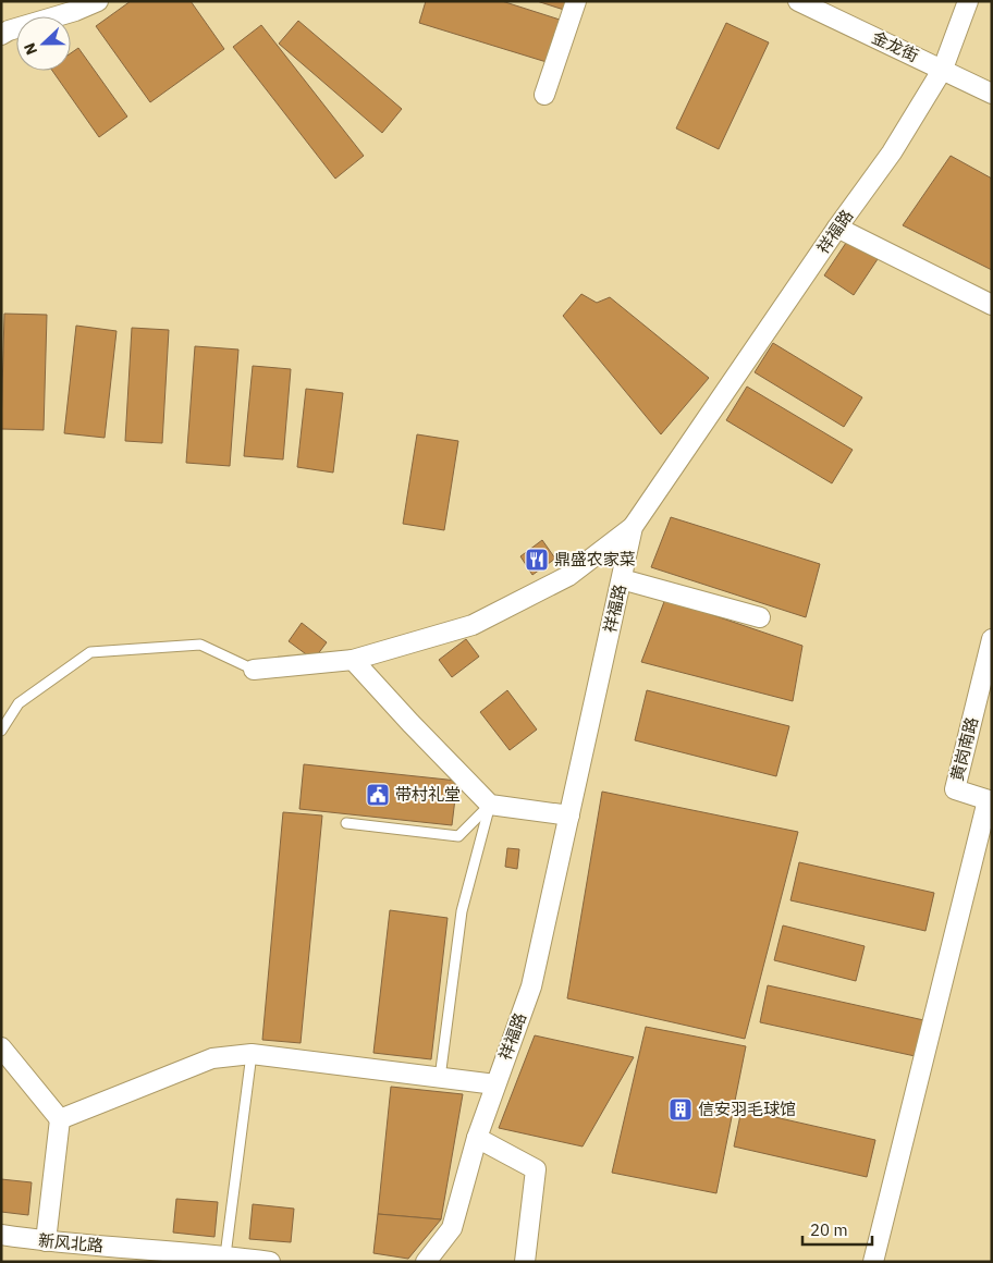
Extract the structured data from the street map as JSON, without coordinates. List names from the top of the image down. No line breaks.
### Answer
{"streets":{"street":["金龙街","祥福路","黄岗南路","新风北路"]},"crossings":[["金龙街","祥福路"]],"places":{"restaurant":["鼎盛农家菜"],"public building":["带村礼堂"],"building":["信安羽毛球馆"]},"scale_bar":"20 m","north":"left"}
